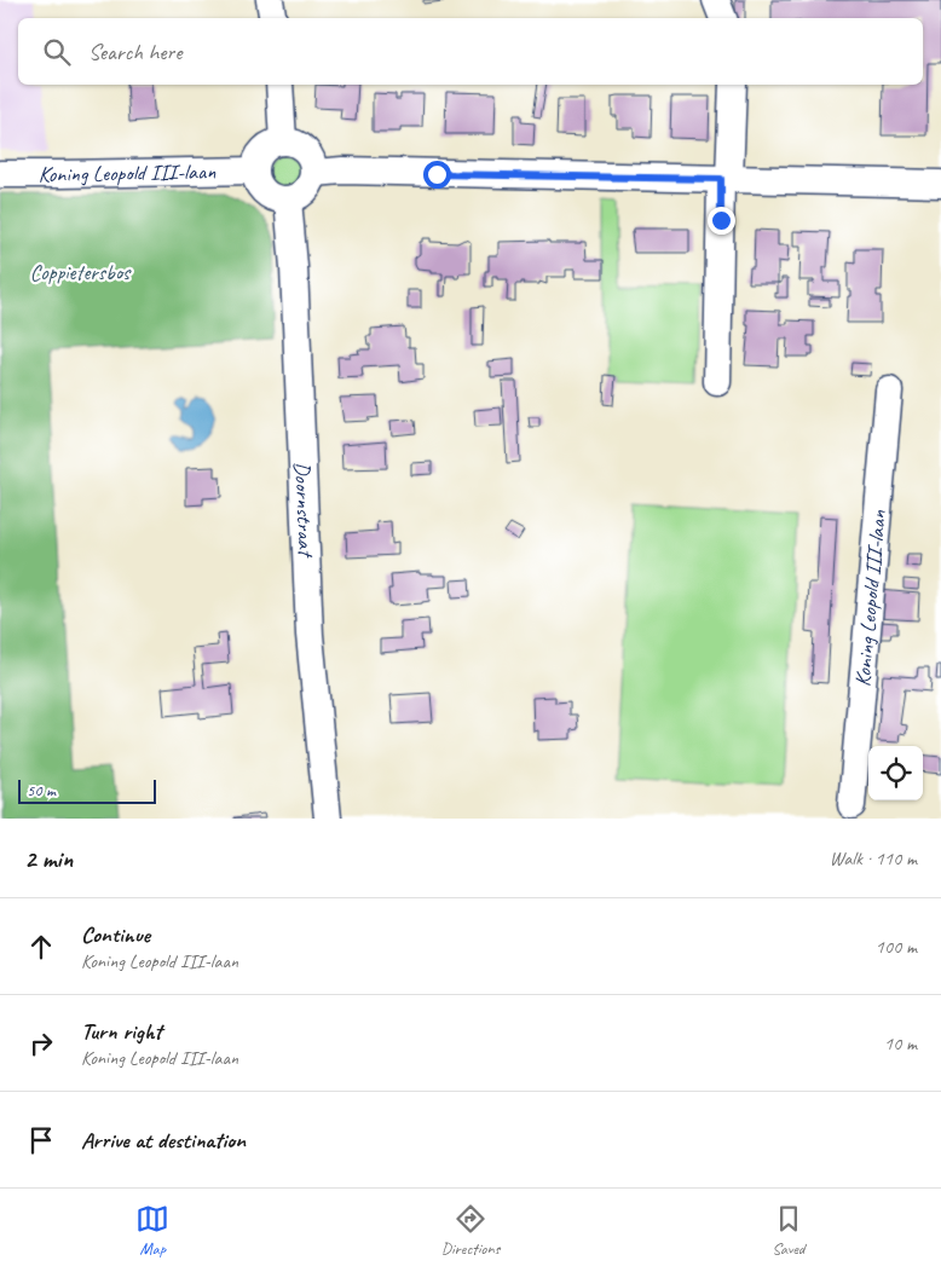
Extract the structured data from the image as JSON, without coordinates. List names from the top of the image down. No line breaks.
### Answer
{"streets":{"street":["Koning Leopold III-laan","Doornstraat"]},"crossings":[["Koning Leopold III-laan","Doornstraat"]],"parks":["Coppietersbos"],"scale_bar":"50 m","page":{"search":"Search here","scale":"50 m","heading":["2 min","Walk · 110 m"],"list":[["Continue","Koning Leopold III-laan","100 m"],["Turn right","Koning Leopold III-laan","10 m"],"Arrive at destination"],"nav":["Map","Directions","Saved"]}}
